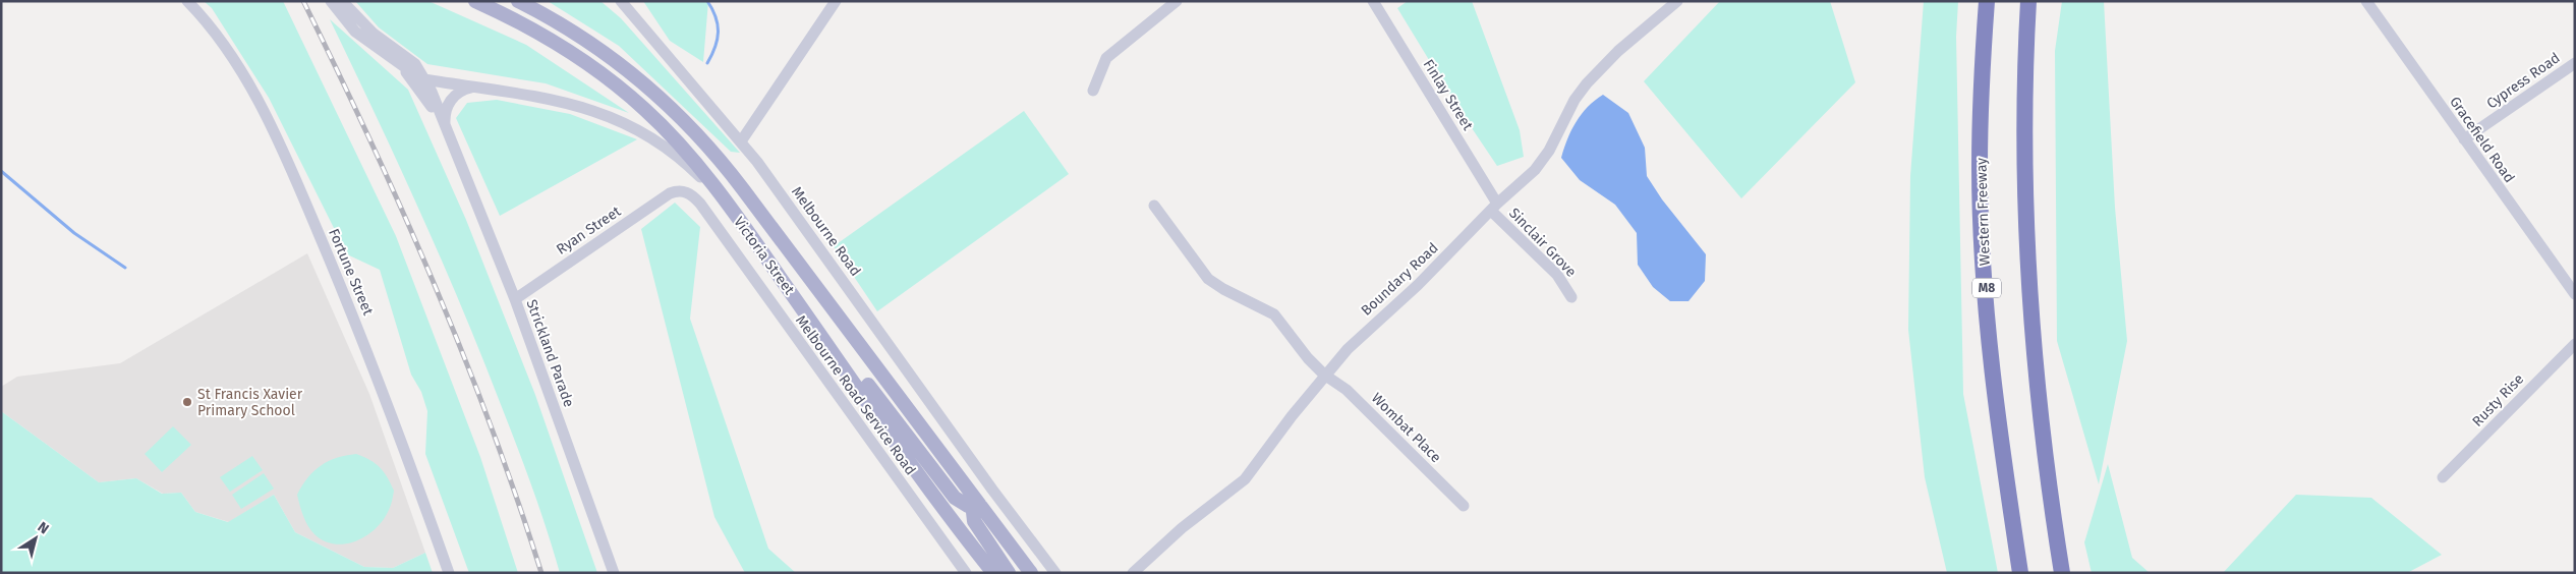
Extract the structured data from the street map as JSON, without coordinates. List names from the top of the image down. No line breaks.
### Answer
{"streets":{"highway":["Western Freeway","M8"],"main road":["Victoria Street"],"street":["Cypress Road","Finlay Street","Gracefield Road","Ryan Street","Melbourne Road","Sinclair Grove","Fortune Street","Boundary Road","Strickland Parade","Melbourne Road Service Road","Rusty Rise","Wombat Place"]},"crossings":[["Cypress Road","Gracefield Road"],["Finlay Street","Sinclair Grove"],["Finlay Street","Boundary Road"],["Ryan Street","Strickland Parade"],["Ryan Street","Melbourne Road Service Road"],["Sinclair Grove","Boundary Road"],["Boundary Road","Wombat Place"]],"places":["St Francis Xavier Primary School"],"north":"top right"}
